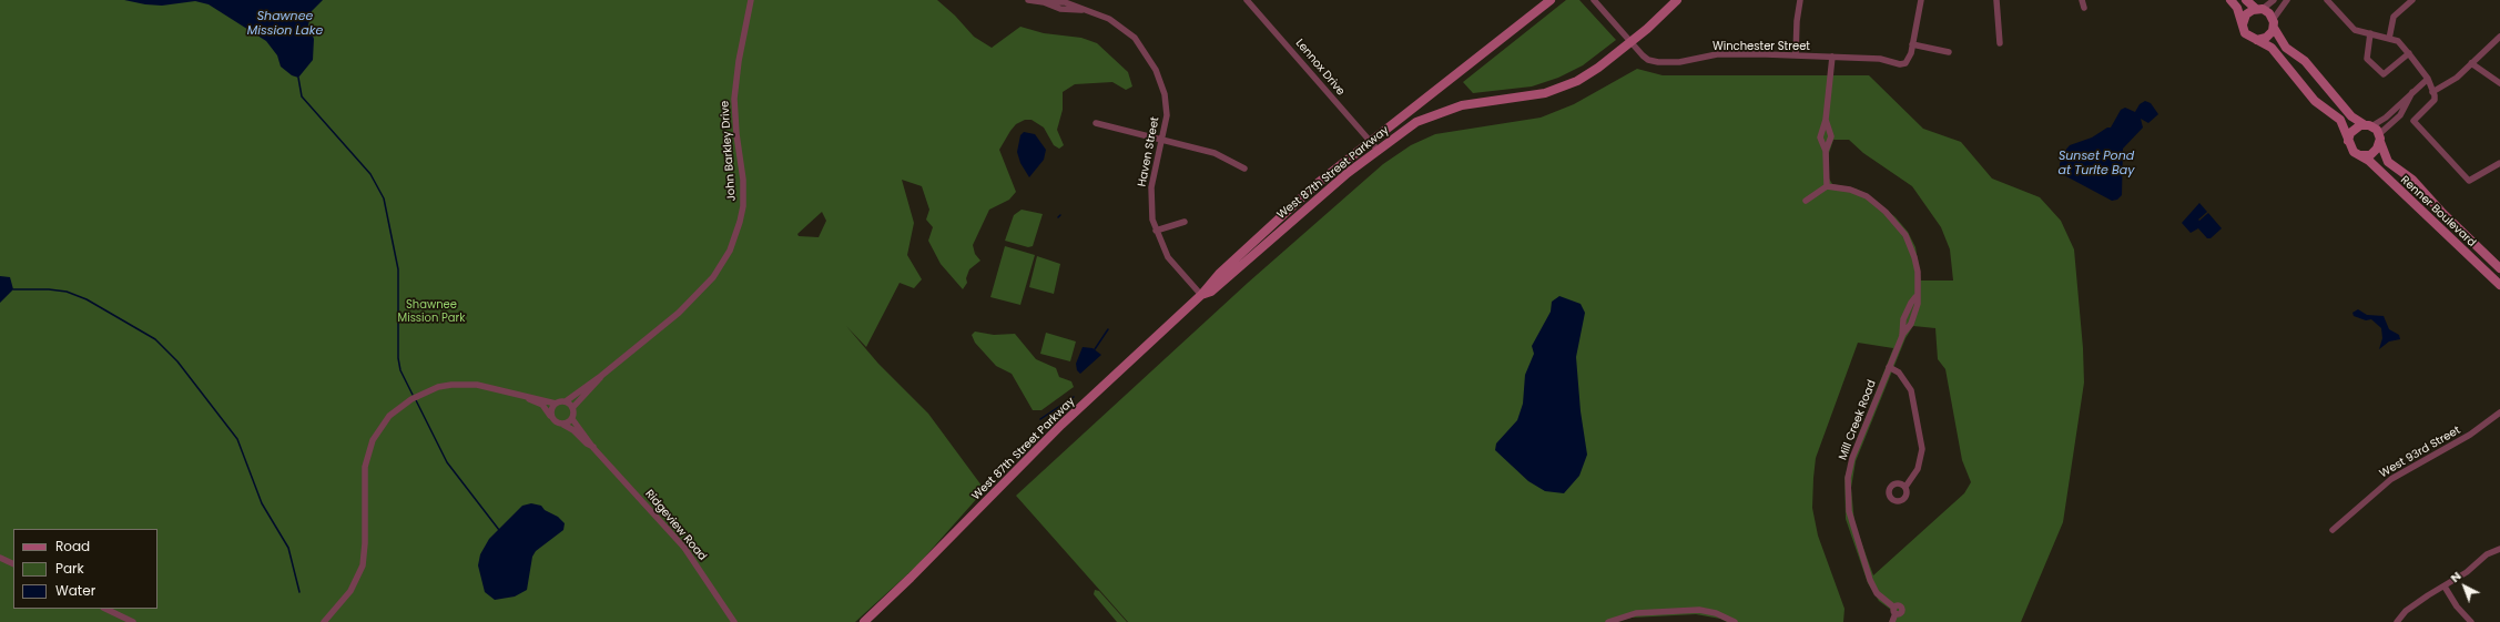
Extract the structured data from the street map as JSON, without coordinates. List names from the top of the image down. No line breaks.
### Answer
{"streets":{"main road":["West 87th Street Parkway","Renner Boulevard"],"street":["Winchester Street","Lennox Drive","John Barkley Drive","Haven Street","Mill Creek Road","West 93rd Street","Ridgeview Road"]},"crossings":[["Winchester Street","West 87th Street Parkway"],["Lennox Drive","West 87th Street Parkway"],["Haven Street","West 87th Street Parkway"]],"water":["Shawnee Mission Lake","Sunset Pond at Turlte Bay"],"parks":["Shawnee Mission Park"],"legend":["Road","Park","Water"],"north":"top left"}
